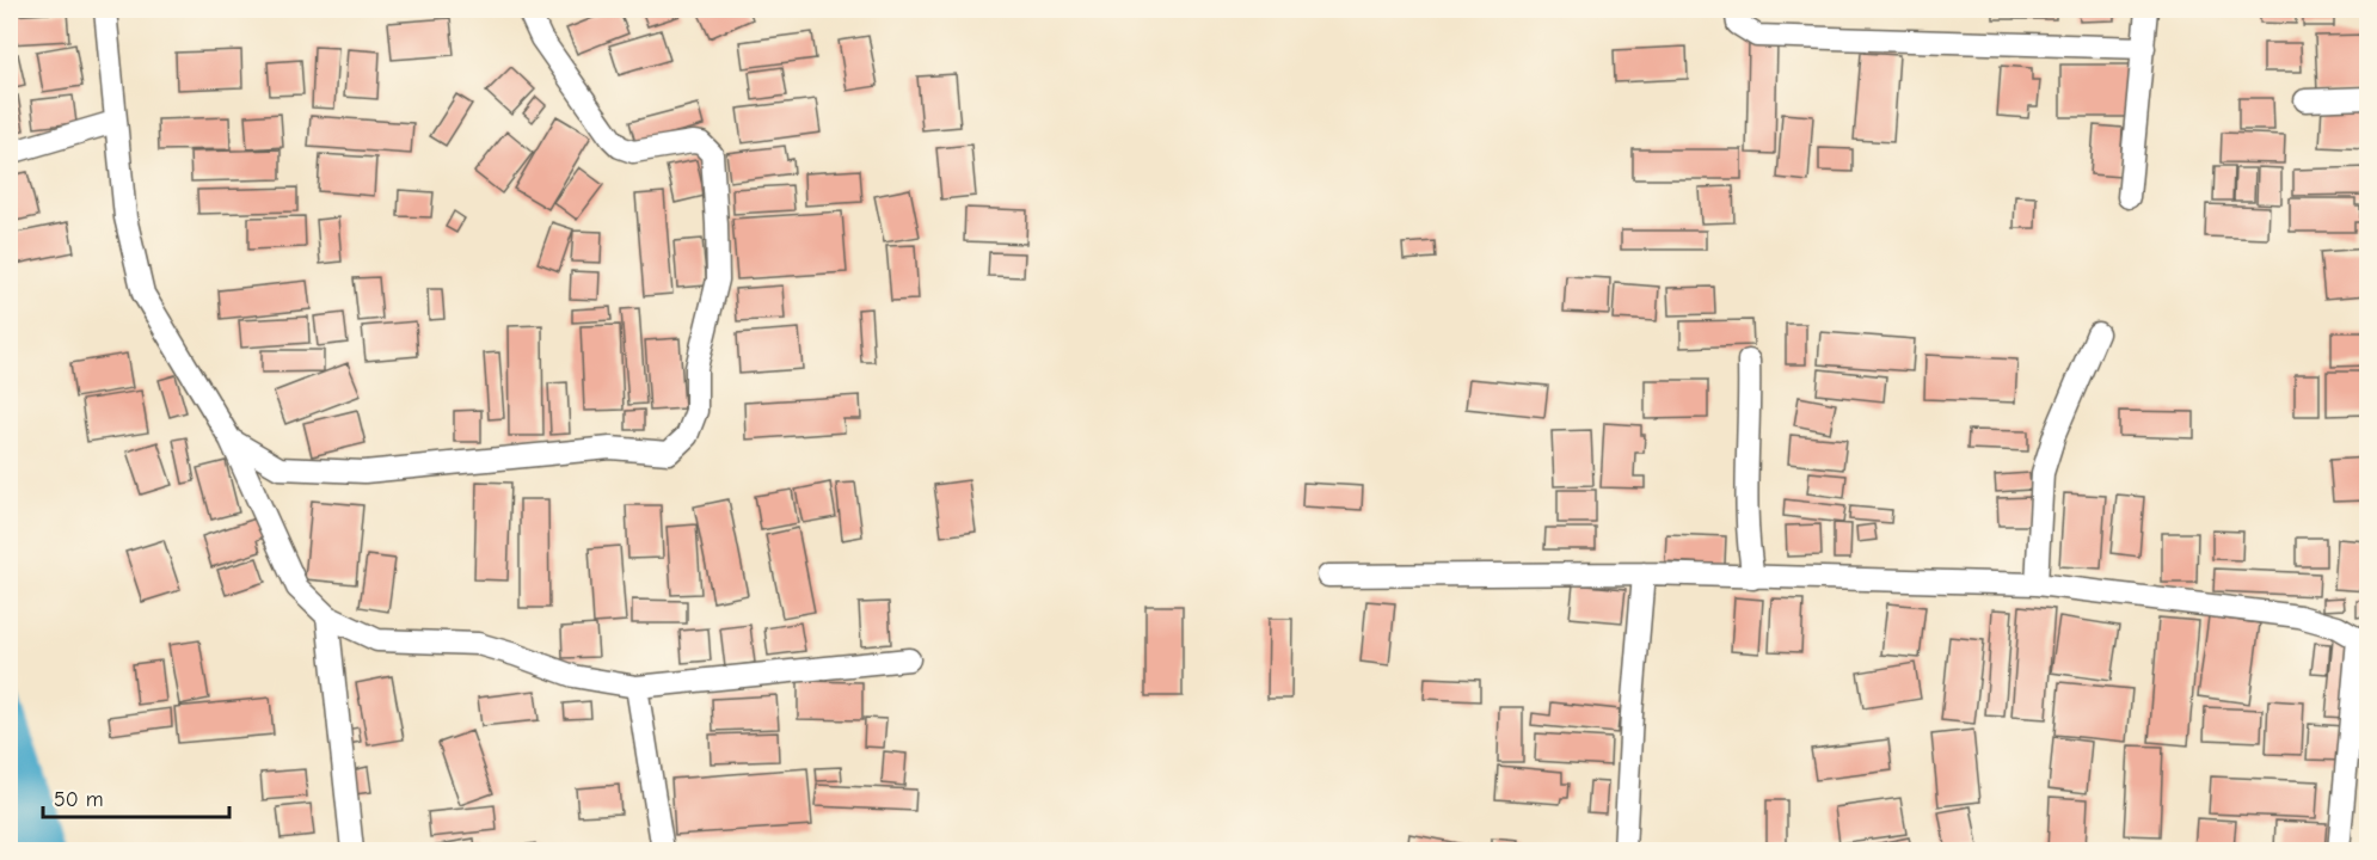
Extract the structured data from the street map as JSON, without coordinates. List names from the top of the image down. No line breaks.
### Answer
{"scale_bar":"50 m"}
